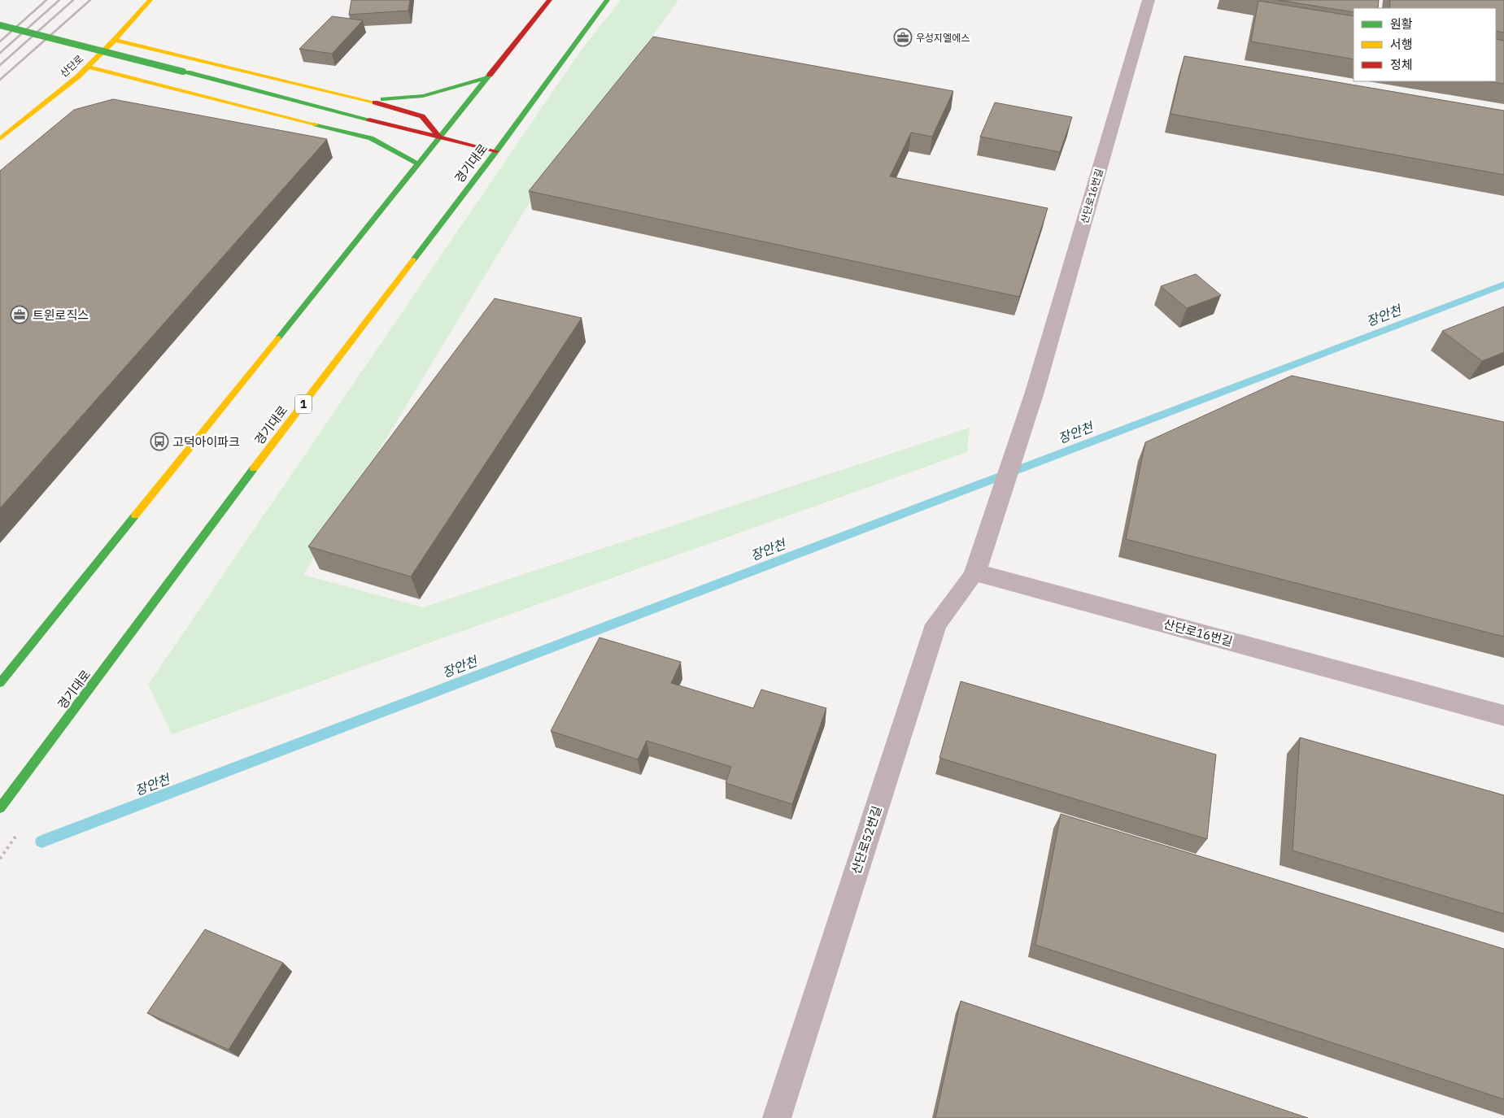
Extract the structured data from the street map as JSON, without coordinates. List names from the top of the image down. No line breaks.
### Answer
{"streets":{"main road":["산단로","경기대로","1"],"street":["산단로16번길"],"lane":["산단로52번길"]},"crossings":[["산단로16번길","산단로52번길"]],"water":["장안천"],"places":{"office":["우성지엘에스","트윈로직스"],"bus stop":["고덕아이파크"]},"legend":["원활","서행","정체"]}
